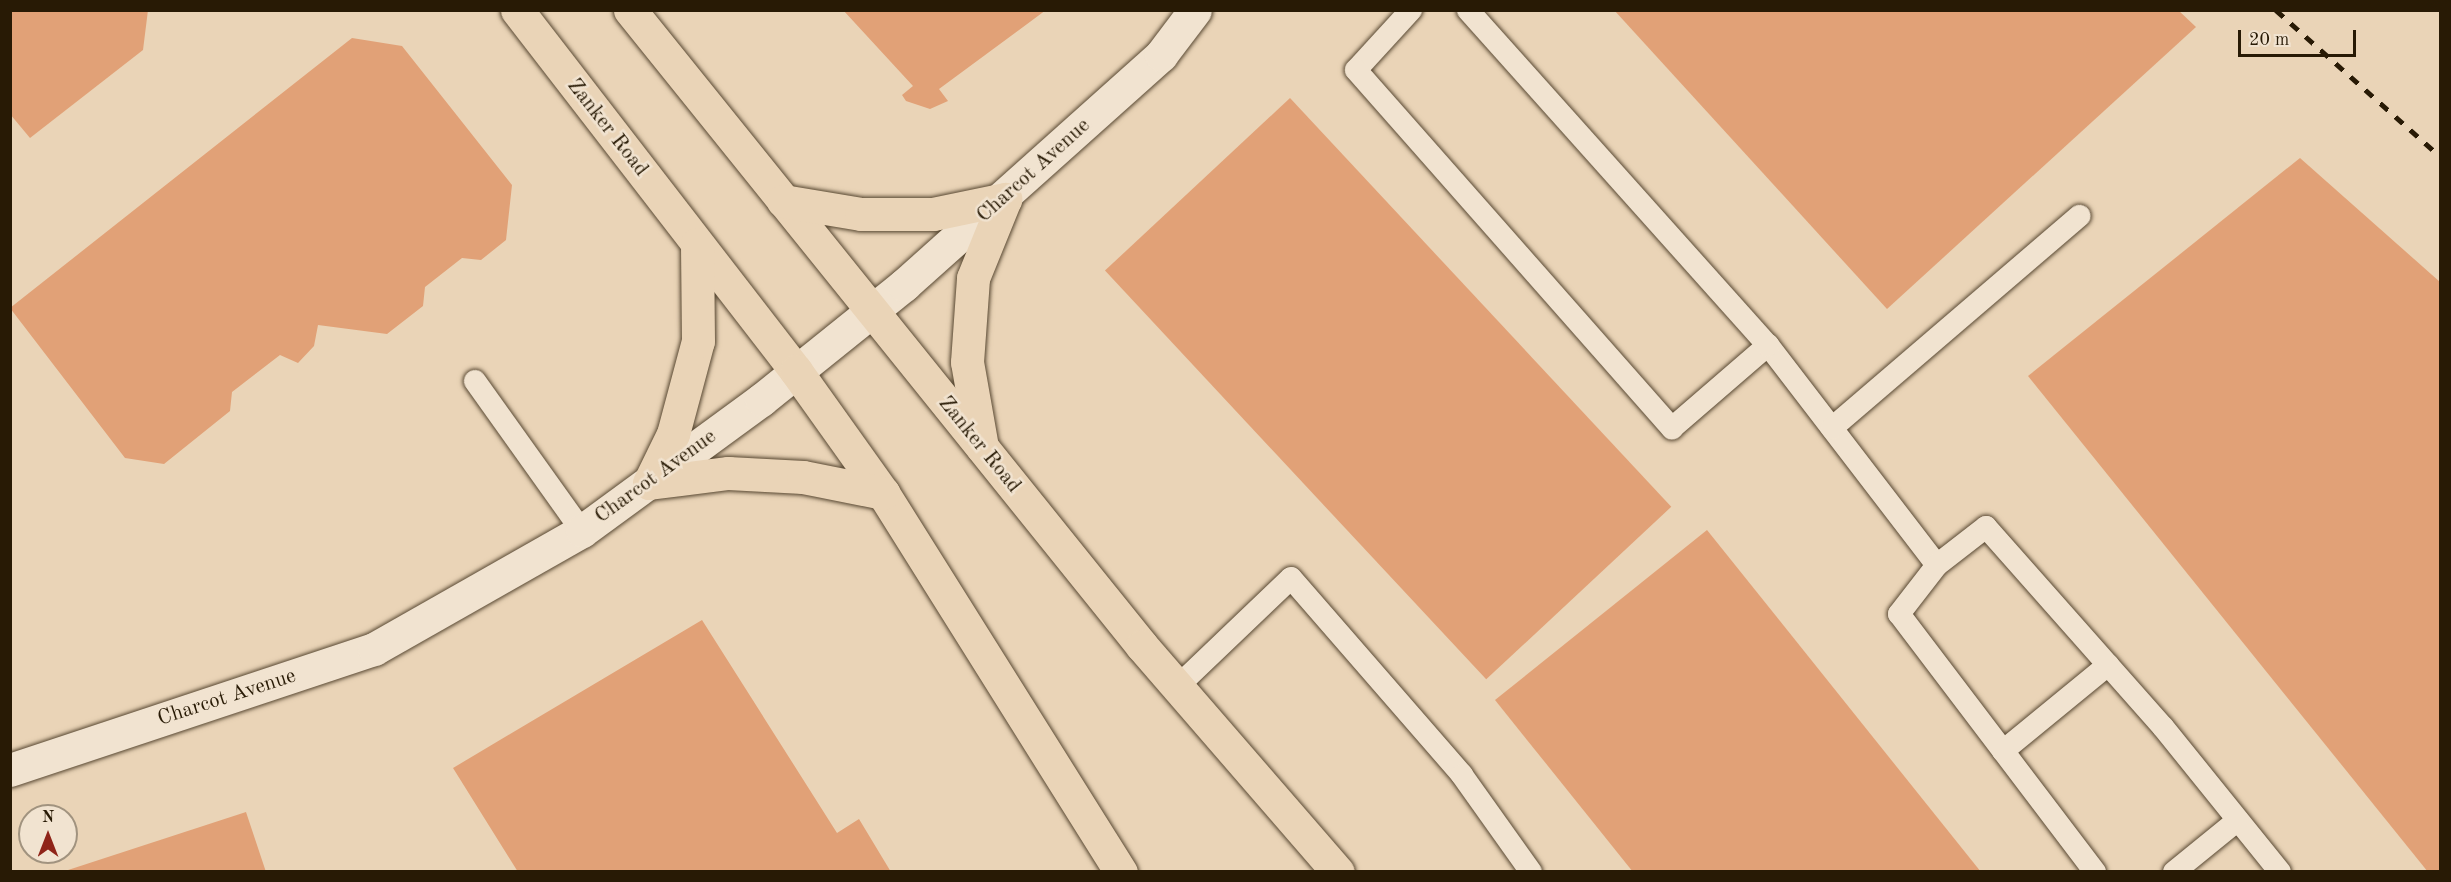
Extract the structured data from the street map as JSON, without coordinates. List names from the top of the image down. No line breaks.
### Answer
{"streets":{"main road":["Zanker Road","Charcot Avenue"]},"crossings":[["Zanker Road","Charcot Avenue"]],"scale_bar":"20 m","north":"top"}
